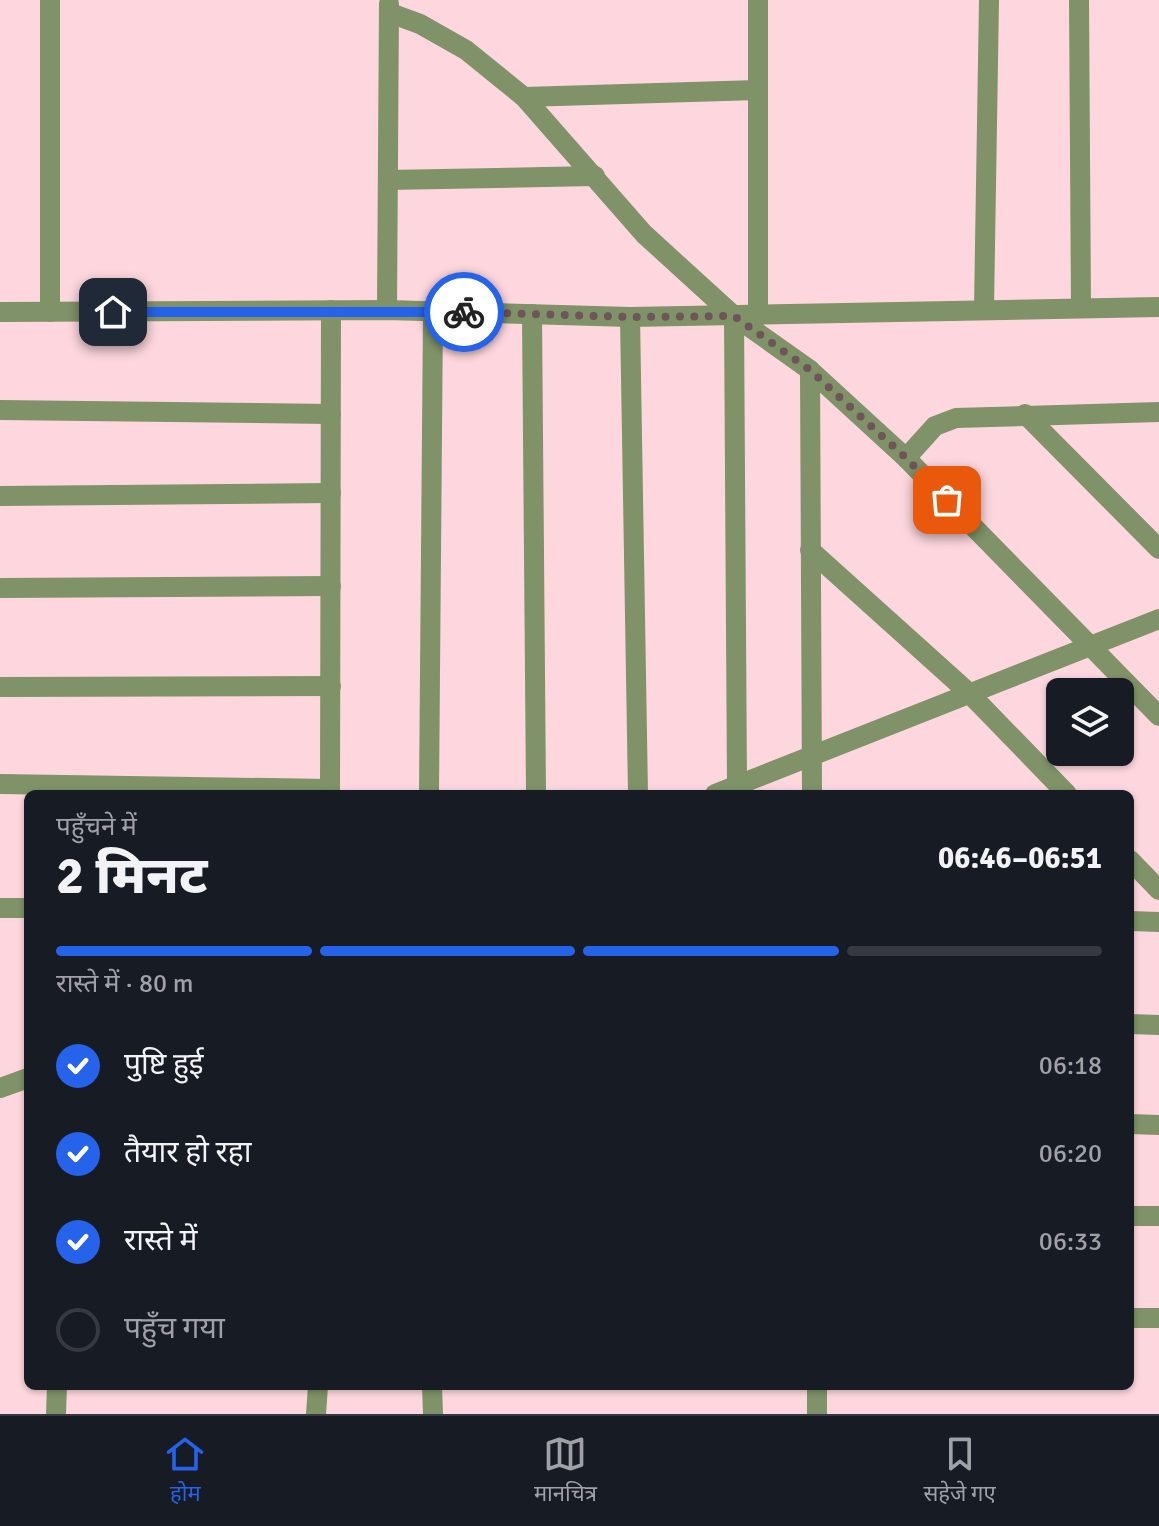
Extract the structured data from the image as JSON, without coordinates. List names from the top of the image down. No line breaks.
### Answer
{"page":{"heading":["2 मिनट","पहुँचने में","06:46–06:51"],"bar":"रास्ते में · 80 m","list":[["पुष्टि हुई","06:18"],["तैयार हो रहा","06:20"],["रास्ते में","06:33"],"पहुँच गया"],"tabs":["होम","मानचित्र","सहेजे गए"]}}
